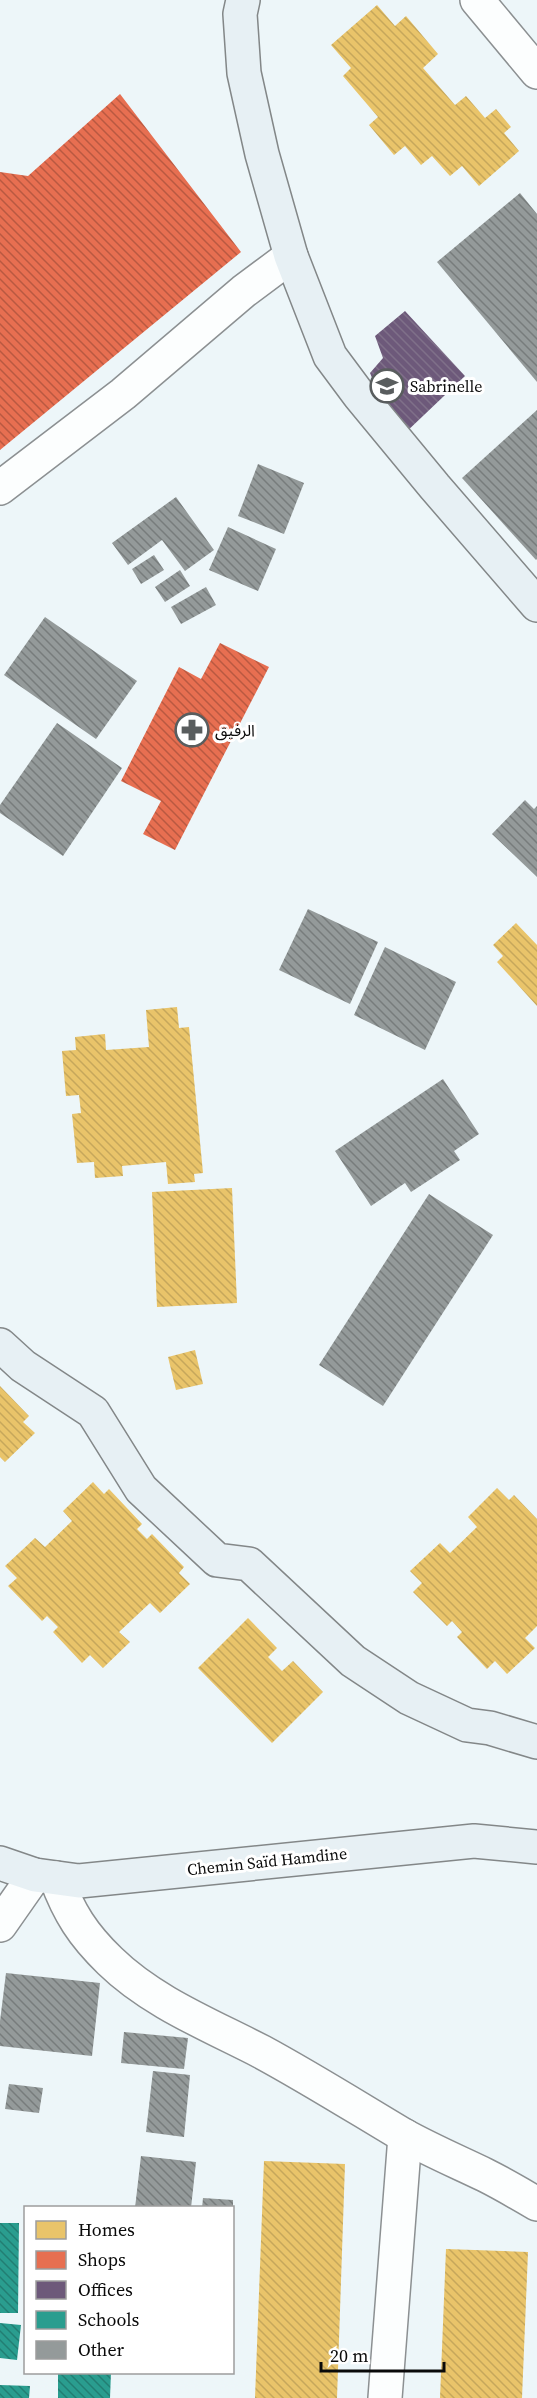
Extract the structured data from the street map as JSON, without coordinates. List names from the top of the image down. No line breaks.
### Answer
{"streets":{"main road":["Chemin Saïd Hamdine"]},"places":{"school or university":["Sabrinelle"],"pharmacy":["الرفيق"]},"legend":["Homes","Shops","Offices","Schools","Other"],"scale_bar":"20 m"}
